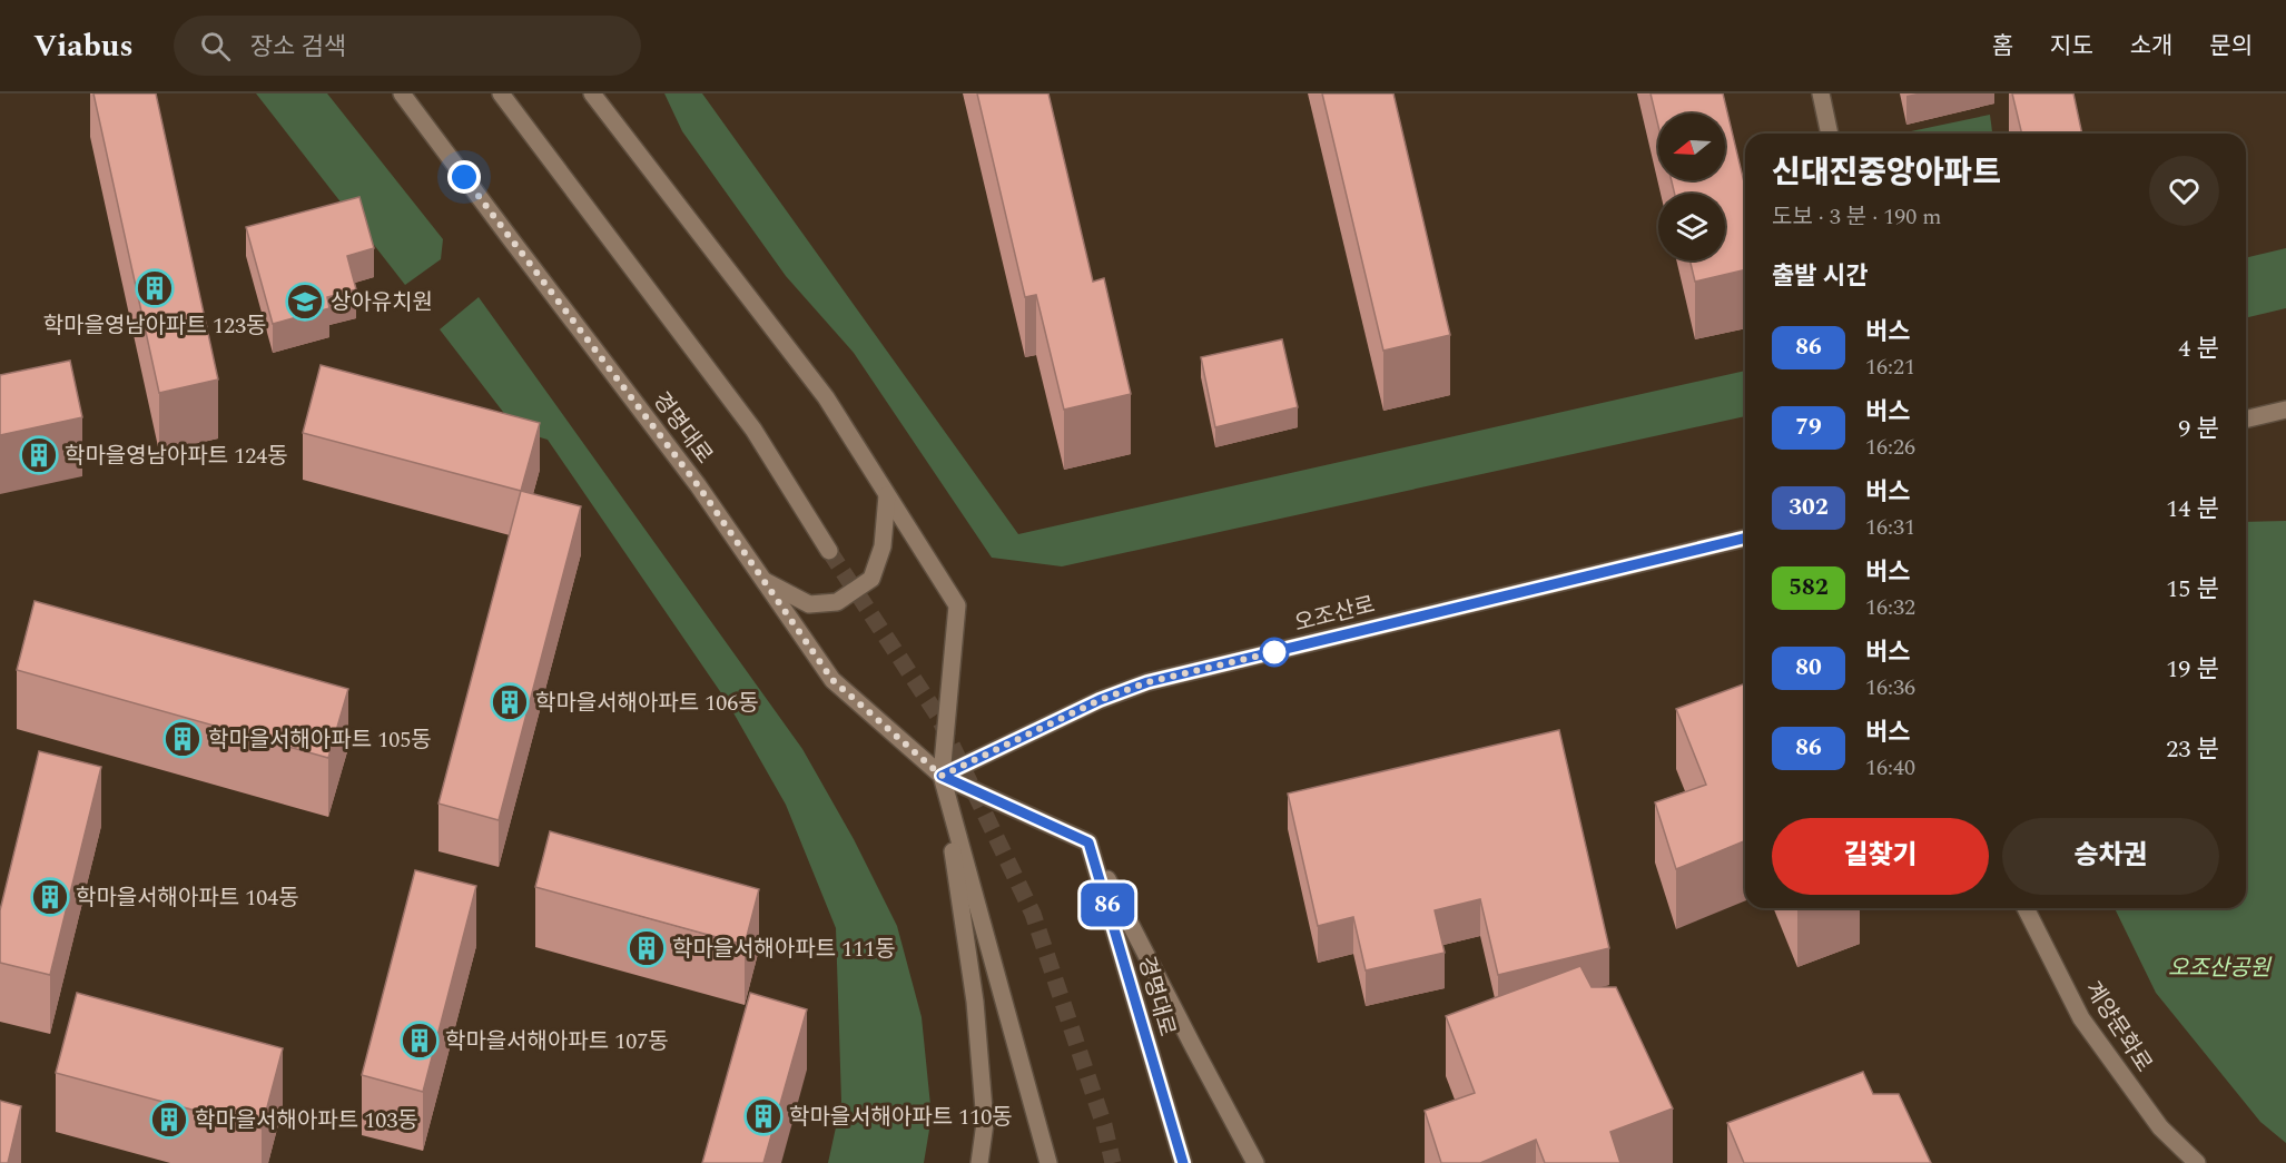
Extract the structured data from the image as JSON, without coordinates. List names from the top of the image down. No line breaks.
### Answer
{"streets":{"street":["경명대로","오조산로","계양문화로"]},"crossings":[["경명대로","오조산로"]],"parks":["오조산공원"],"places":{"building":["학마을영남아파트 123동","학마을영남아파트 124동","학마을서해아파트 106동","학마을서해아파트 105동","학마을서해아파트 104동","학마을서해아파트 111동","학마을서해아파트 107동","학마을서해아파트 110동","학마을서해아파트 103동"],"school or university":["상아유치원"]},"lines":["bus line 86"],"north":"left","page":{"header":"Viabus","search":"장소 검색","nav":["홈","지도","소개","문의"],"on_map":"86","heading":[["신대진중앙아파트","도보 · 3 분 · 190 m"],"출발 시간"],"list":[{"mark":"86","name":"버스","note":"16:21","value":"4 분"},{"mark":"79","name":"버스","note":"16:26","value":"9 분"},{"mark":"302","name":"버스","note":"16:31","value":"14 분"},{"mark":"582","name":"버스","note":"16:32","value":"15 분"},{"mark":"80","name":"버스","note":"16:36","value":"19 분"},{"mark":"86","name":"버스","note":"16:40","value":"23 분"}],"buttons":["길찾기","승차권"]}}
